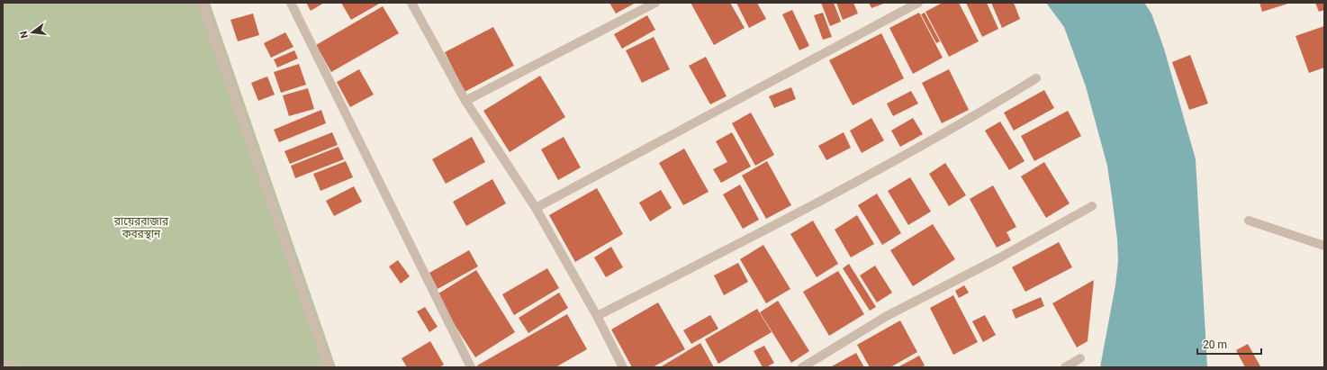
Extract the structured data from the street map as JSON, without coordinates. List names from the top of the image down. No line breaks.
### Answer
{"parks":["রায়েরবাজার কবরস্থান"],"scale_bar":"20 m","north":"left"}
